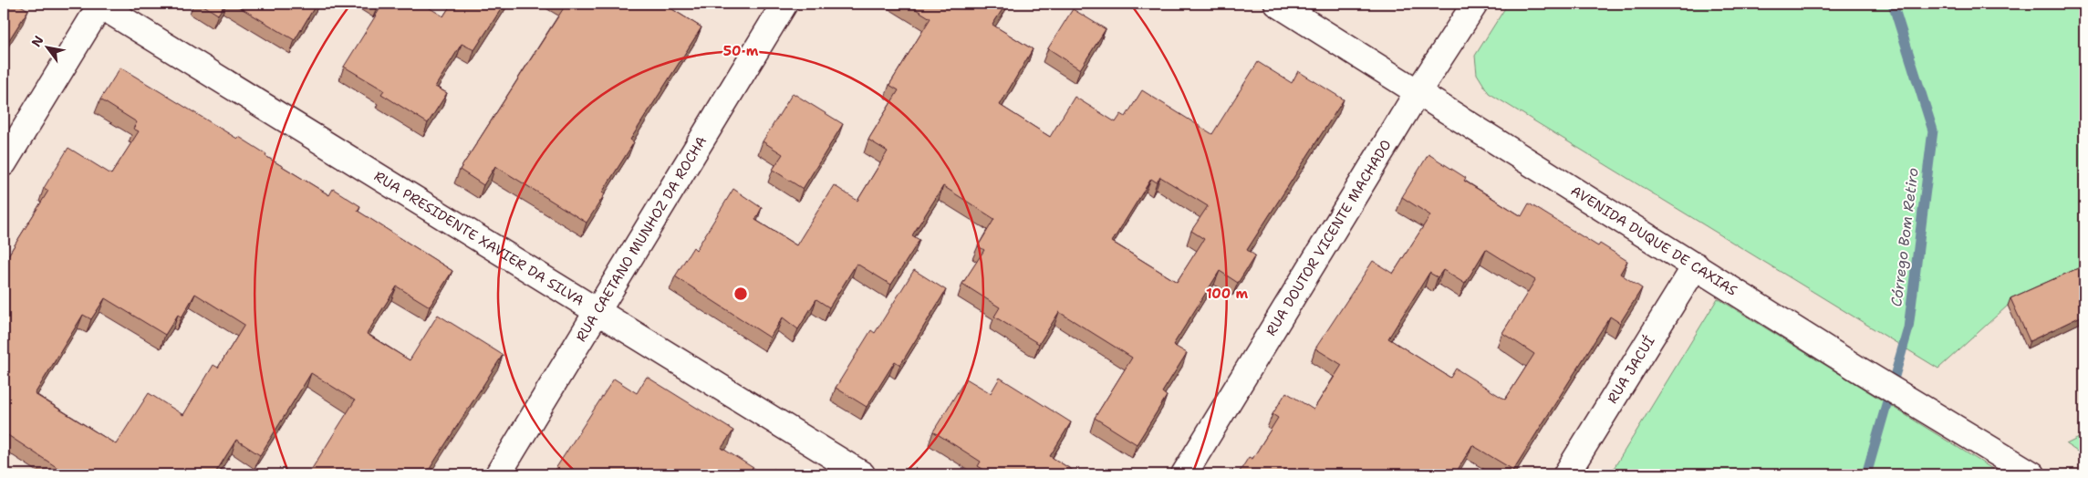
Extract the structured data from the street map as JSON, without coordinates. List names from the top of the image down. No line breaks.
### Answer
{"streets":{"street":["RUA DOUTOR VICENTE MACHADO","RUA CAETANO MUNHOZ DA ROCHA","RUA PRESIDENTE XAVIER DA SILVA","AVENIDA DUQUE DE CAXIAS","RUA JACUÍ"]},"crossings":[["RUA DOUTOR VICENTE MACHADO","AVENIDA DUQUE DE CAXIAS"],["RUA CAETANO MUNHOZ DA ROCHA","RUA PRESIDENTE XAVIER DA SILVA"],["AVENIDA DUQUE DE CAXIAS","RUA JACUÍ"]],"water":["Córrego Bom Retiro"],"north":"top left","rings":["50 m","100 m"]}
